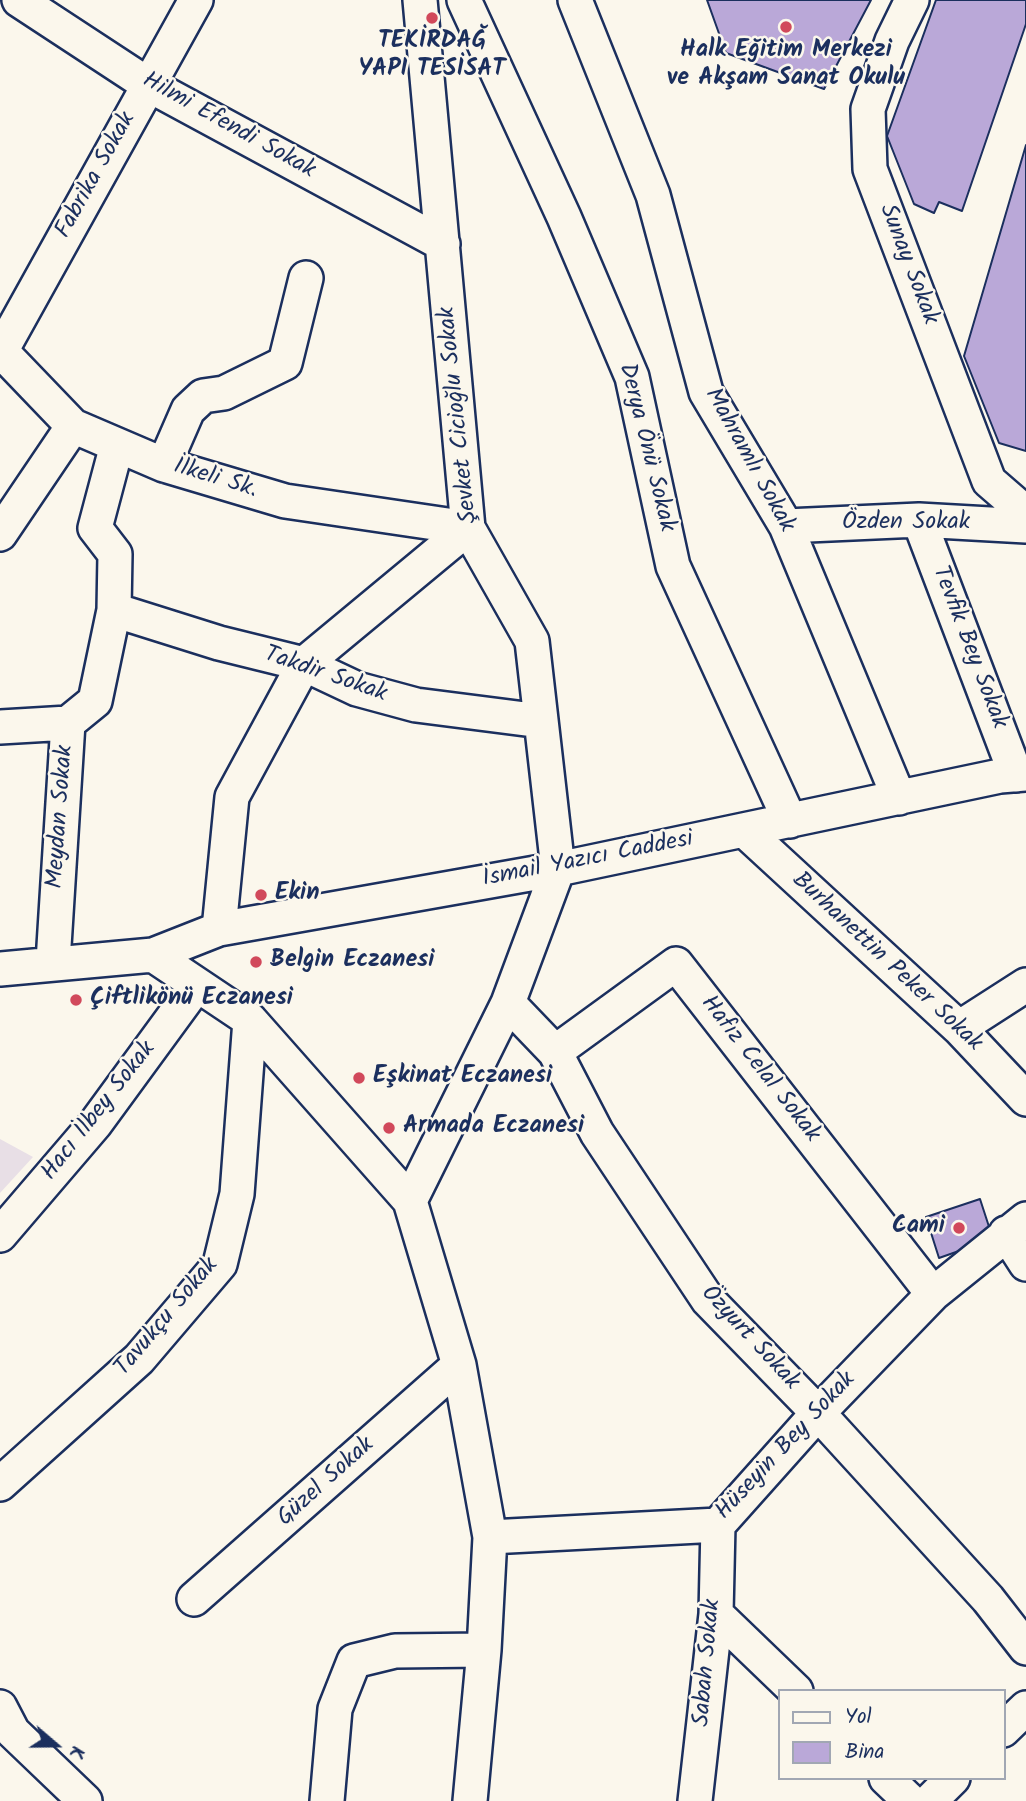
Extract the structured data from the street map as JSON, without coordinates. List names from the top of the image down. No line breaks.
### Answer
{"streets":{"street":["Hilmi Efendi Sokak","Fabrika Sokak","Sunay Sokak","Şevket Cicioğlu Sokak","Derya Önü Sokak","Mahramlı Sokak","İlkeli Sk.","Özden Sokak","Tevfik Bey Sokak","Takdir Sokak","Meydan Sokak","İsmail Yazıcı Caddesi","Burhanettin Peker Sokak","Hafız Celal Sokak","Hacı İlbey Sokak","Tavukçu Sokak","Özyurt Sokak","Hüseyin Bey Sokak","Güzel Sokak","Sabah Sokak"]},"crossings":[["Hilmi Efendi Sokak","Fabrika Sokak"],["Hilmi Efendi Sokak","Şevket Cicioğlu Sokak"],["Fabrika Sokak","İlkeli Sk."],["Şevket Cicioğlu Sokak","İlkeli Sk."],["Şevket Cicioğlu Sokak","Takdir Sokak"],["Şevket Cicioğlu Sokak","İsmail Yazıcı Caddesi"],["Şevket Cicioğlu Sokak","Özyurt Sokak"],["Derya Önü Sokak","İsmail Yazıcı Caddesi"],["Mahramlı Sokak","Özden Sokak"],["Mahramlı Sokak","İsmail Yazıcı Caddesi"],["İlkeli Sk.","Meydan Sokak"],["Özden Sokak","Tevfik Bey Sokak"],["Tevfik Bey Sokak","İsmail Yazıcı Caddesi"],["Takdir Sokak","Meydan Sokak"],["Meydan Sokak","İsmail Yazıcı Caddesi"],["İsmail Yazıcı Caddesi","Burhanettin Peker Sokak"],["Hafız Celal Sokak","Özyurt Sokak"],["Hafız Celal Sokak","Hüseyin Bey Sokak"],["Özyurt Sokak","Hüseyin Bey Sokak"],["Hüseyin Bey Sokak","Sabah Sokak"]],"places":["TEKİRDAĞ YAPI TESİSAT","Halk Eğitim Merkezi ve Akşam Sanat Okulu","Ekin","Belgin Eczanesi","Çiftlikönü Eczanesi","Eşkinat Eczanesi","Armada Eczanesi","Cami"],"legend":["Yol","Bina"],"north":"right"}
